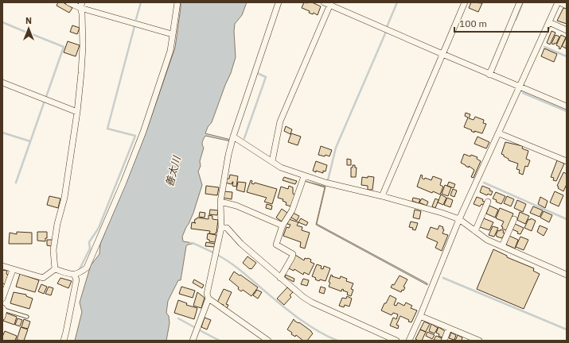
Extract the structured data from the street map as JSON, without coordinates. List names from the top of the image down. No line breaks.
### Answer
{"water":["善太川"],"scale_bar":"100 m","north":"top"}
